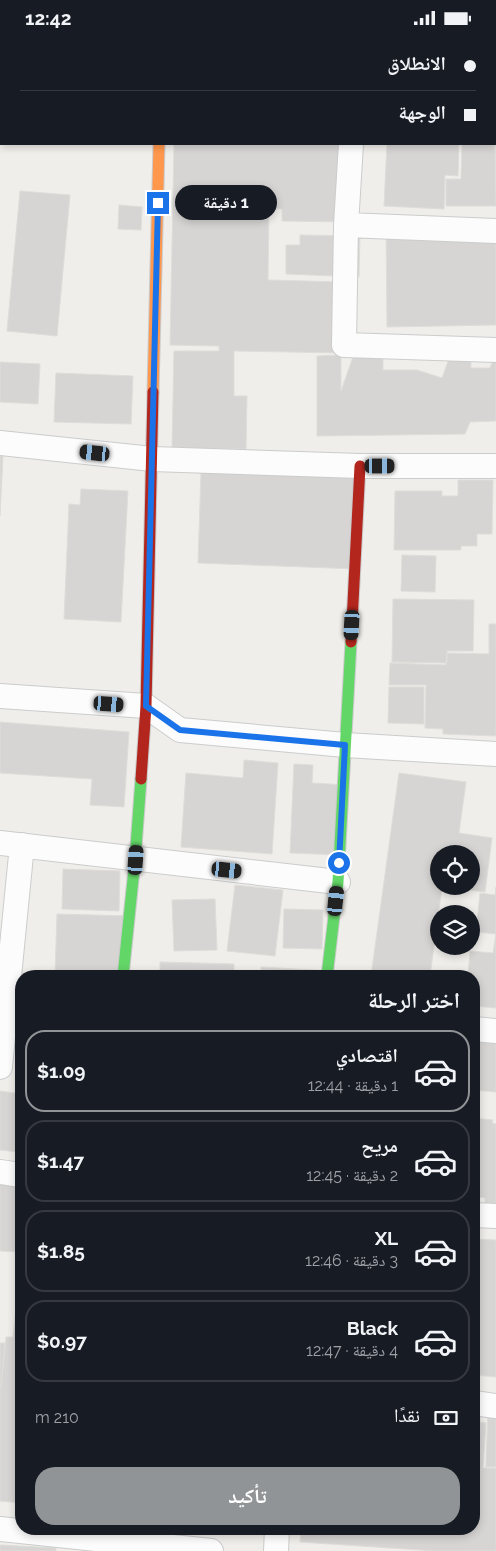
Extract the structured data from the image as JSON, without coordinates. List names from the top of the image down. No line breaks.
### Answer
{"page":{"status":"12:42","banner":["الانطلاق","الوجهة"],"bubble":"1 دقيقة","heading":"اختر الرحلة","list":[{"name":"اقتصادي","note":"1 دقيقة · 12:44","value":"$1.09"},{"name":"مريح","note":"2 دقيقة · 12:45","value":"$1.47"},{"name":"XL","note":"3 دقيقة · 12:46","value":"$1.85"},{"name":"Black","note":"4 دقيقة · 12:47","value":"$0.97"}],"pay":["نقدًا","210 m"],"buttons":"تأكيد"}}
